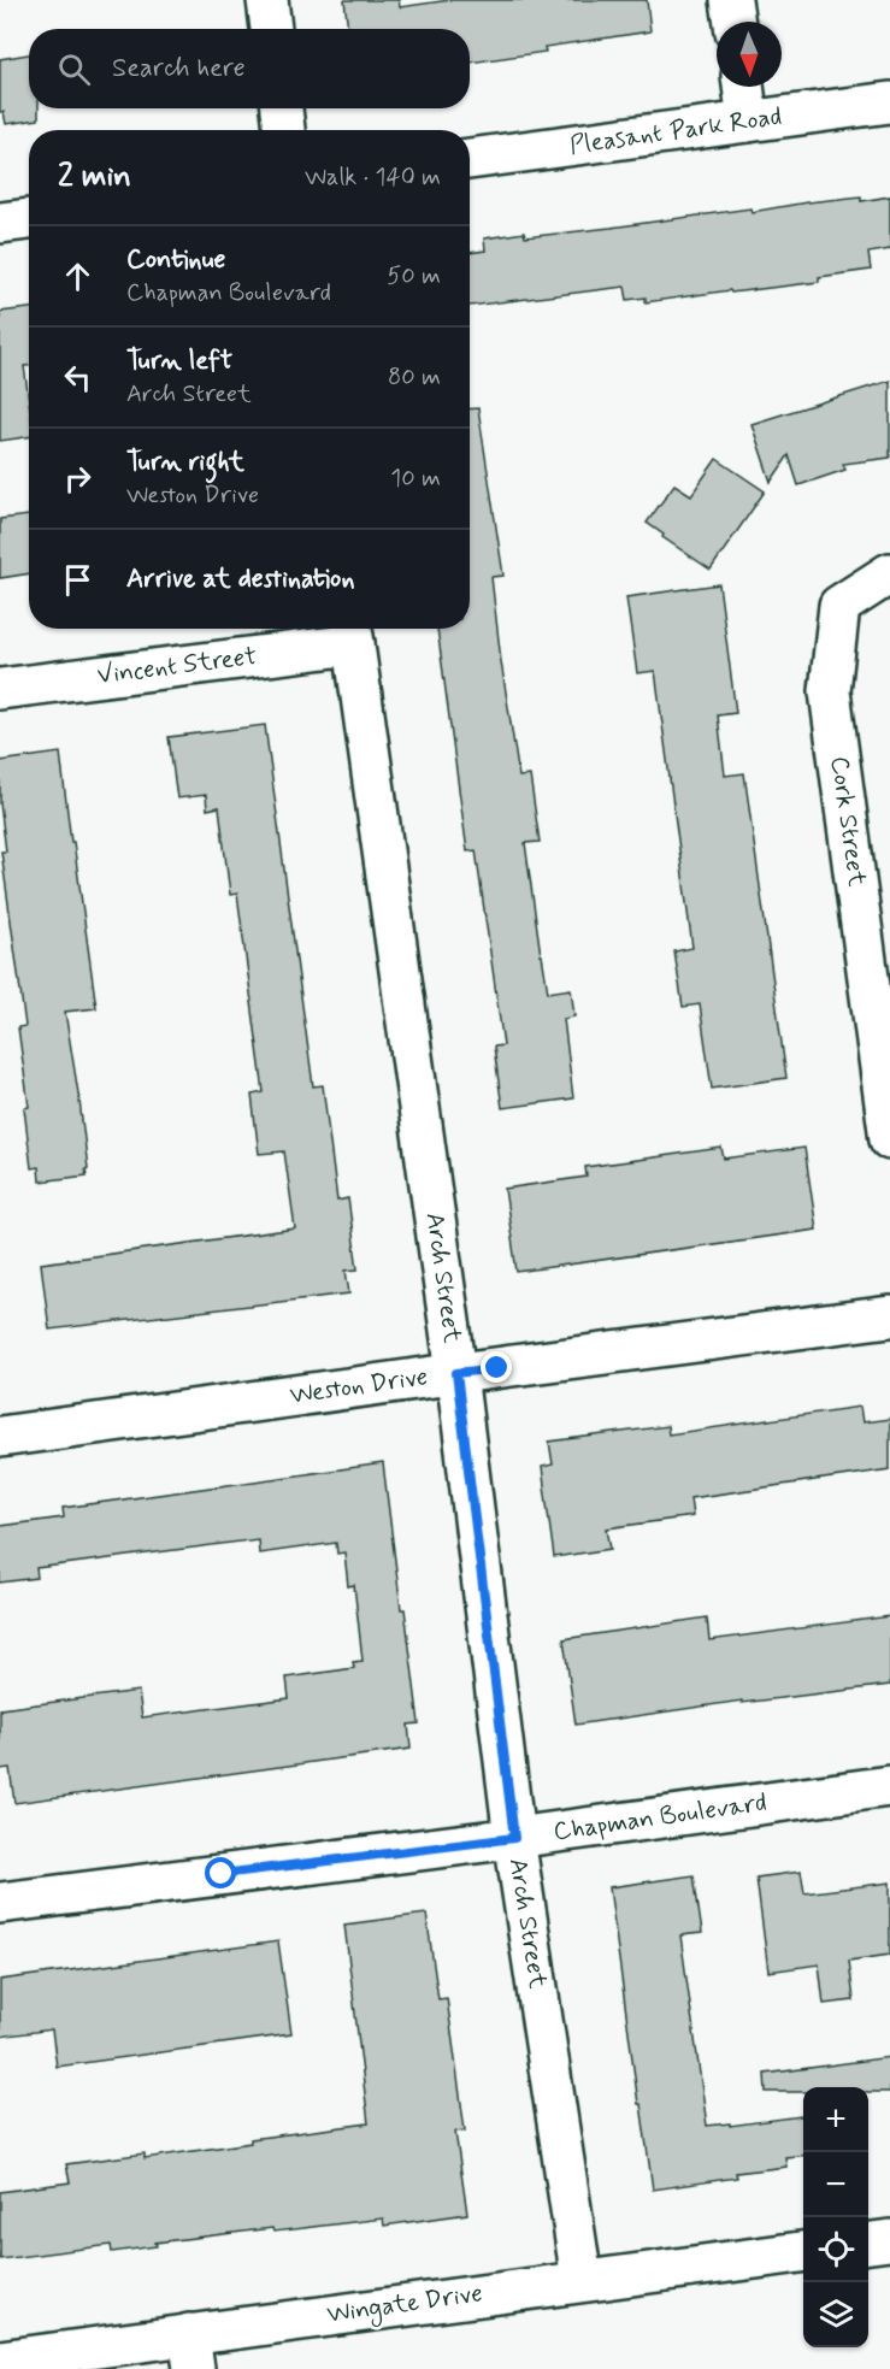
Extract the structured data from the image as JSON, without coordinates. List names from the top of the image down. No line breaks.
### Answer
{"streets":{"street":["Pleasant Park Road","Vincent Street","Cork Street","Arch Street","Weston Drive","Chapman Boulevard","Wingate Drive"]},"crossings":[["Vincent Street","Arch Street"],["Arch Street","Weston Drive"],["Arch Street","Chapman Boulevard"],["Arch Street","Wingate Drive"]],"north":"bottom","page":{"search":"Search here","heading":["2 min","Walk · 140 m"],"list":[["Continue","Chapman Boulevard","50 m"],["Turn left","Arch Street","80 m"],["Turn right","Weston Drive","10 m"],"Arrive at destination"],"map_buttons":["+","−"]}}
